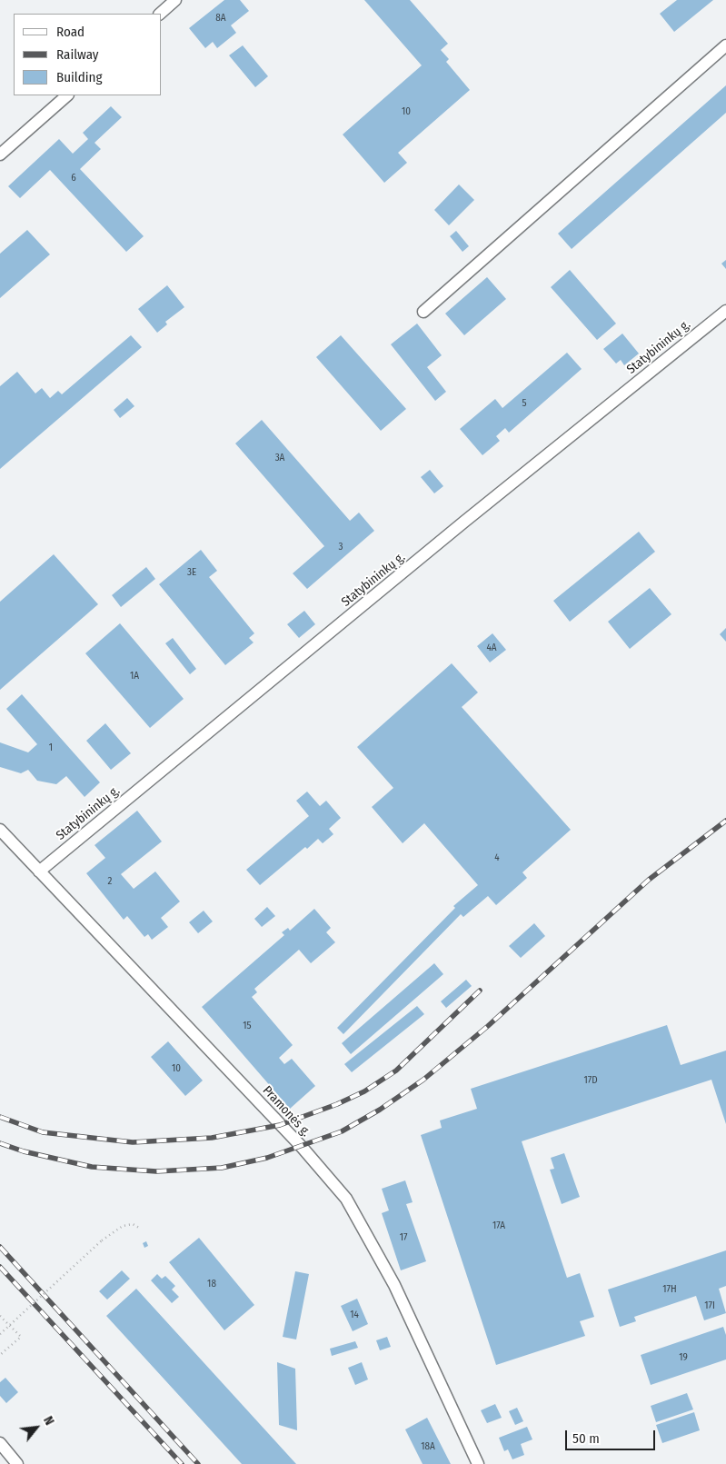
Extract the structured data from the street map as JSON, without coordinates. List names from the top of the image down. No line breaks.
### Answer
{"streets":{"street":["Statybininkų g.","Pramonės g."]},"crossings":[["Statybininkų g.","Pramonės g."]],"house_numbers":["8A","10","6","5","3A","3","3E","4A","1A","1","4","2","15","10","17D","17A","17","18","17H","17I","14","19","18A"],"legend":["Road","Railway","Building"],"scale_bar":"50 m","north":"top right"}
